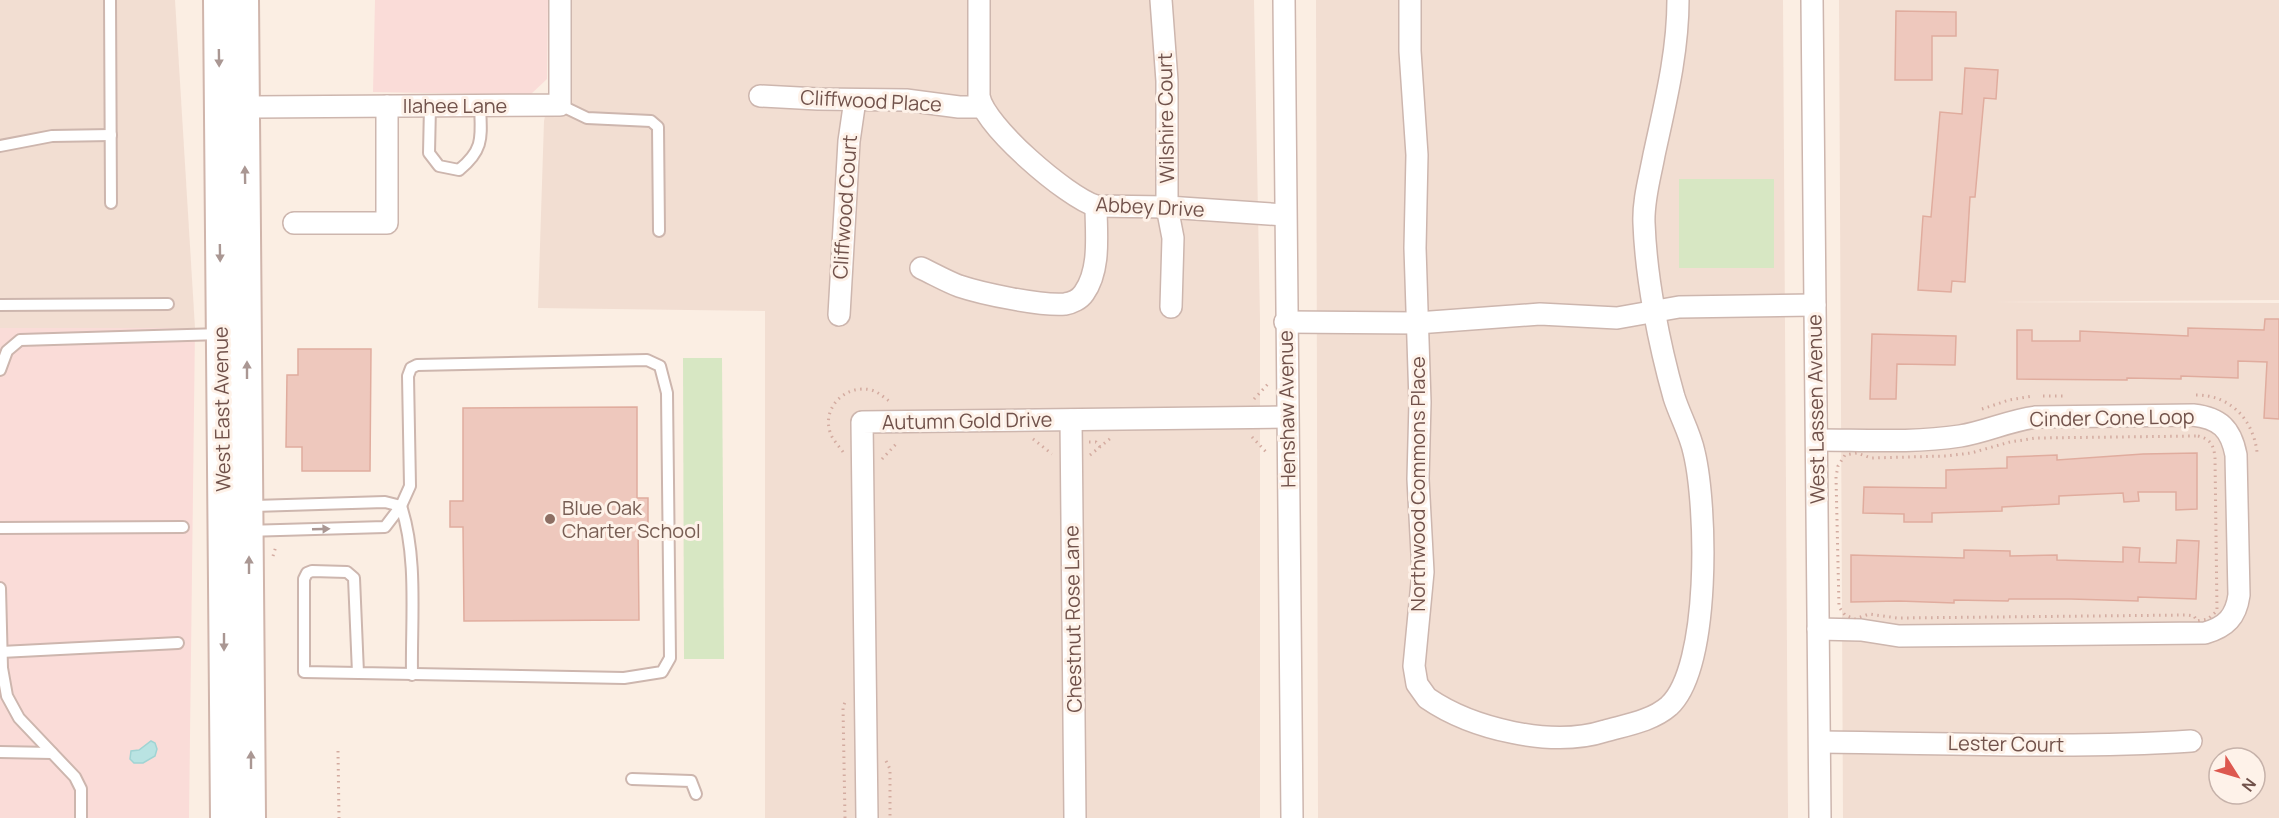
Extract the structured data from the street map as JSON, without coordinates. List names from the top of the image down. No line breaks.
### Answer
{"streets":{"main road":["West East Avenue"],"street":["Cliffwood Place","Ilahee Lane","Wilshire Court","Cliffwood Court","Abbey Drive","Henshaw Avenue","West Lassen Avenue","Cinder Cone Loop","Autumn Gold Drive","Northwood Commons Place","Chestnut Rose Lane","Lester Court"]},"crossings":[["Cliffwood Place","Cliffwood Court"],["Cliffwood Place","Abbey Drive"],["Ilahee Lane","West East Avenue"],["Wilshire Court","Abbey Drive"],["Abbey Drive","Henshaw Avenue"],["Henshaw Avenue","Autumn Gold Drive"],["West Lassen Avenue","Cinder Cone Loop"],["West Lassen Avenue","Lester Court"],["Autumn Gold Drive","Chestnut Rose Lane"]],"places":["Blue Oak Charter School"],"north":"bottom right"}
